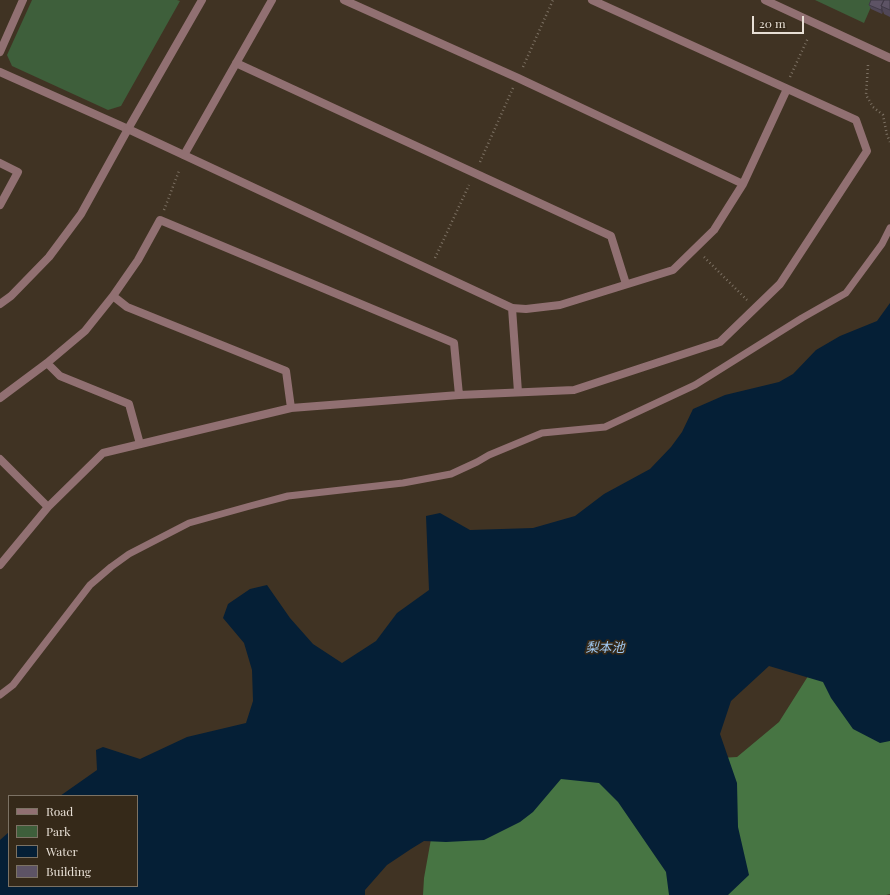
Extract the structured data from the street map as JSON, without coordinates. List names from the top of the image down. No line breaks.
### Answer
{"water":["梨本池"],"legend":["Road","Park","Water","Building"],"scale_bar":"20 m"}
